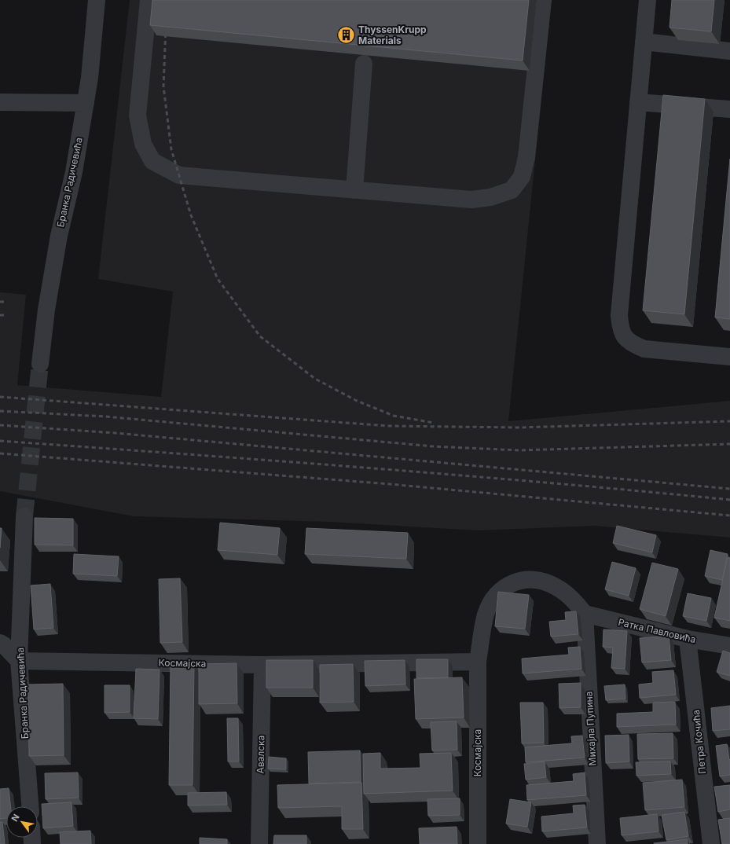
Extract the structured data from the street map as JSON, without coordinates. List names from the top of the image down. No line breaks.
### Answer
{"streets":{"street":["Бранка Радичевића","Ратка Павловића","Космајска","Михајла Пупина","Петра Кочића","Авалска"]},"crossings":[["Бранка Радичевића","Космајска"],["Ратка Павловића","Космајска"],["Ратка Павловића","Михајла Пупина"],["Ратка Павловића","Петра Кочића"],["Космајска","Михајла Пупина"],["Космајска","Авалска"]],"places":{"building":["ThyssenKrupp Materials"]},"north":"top left"}
